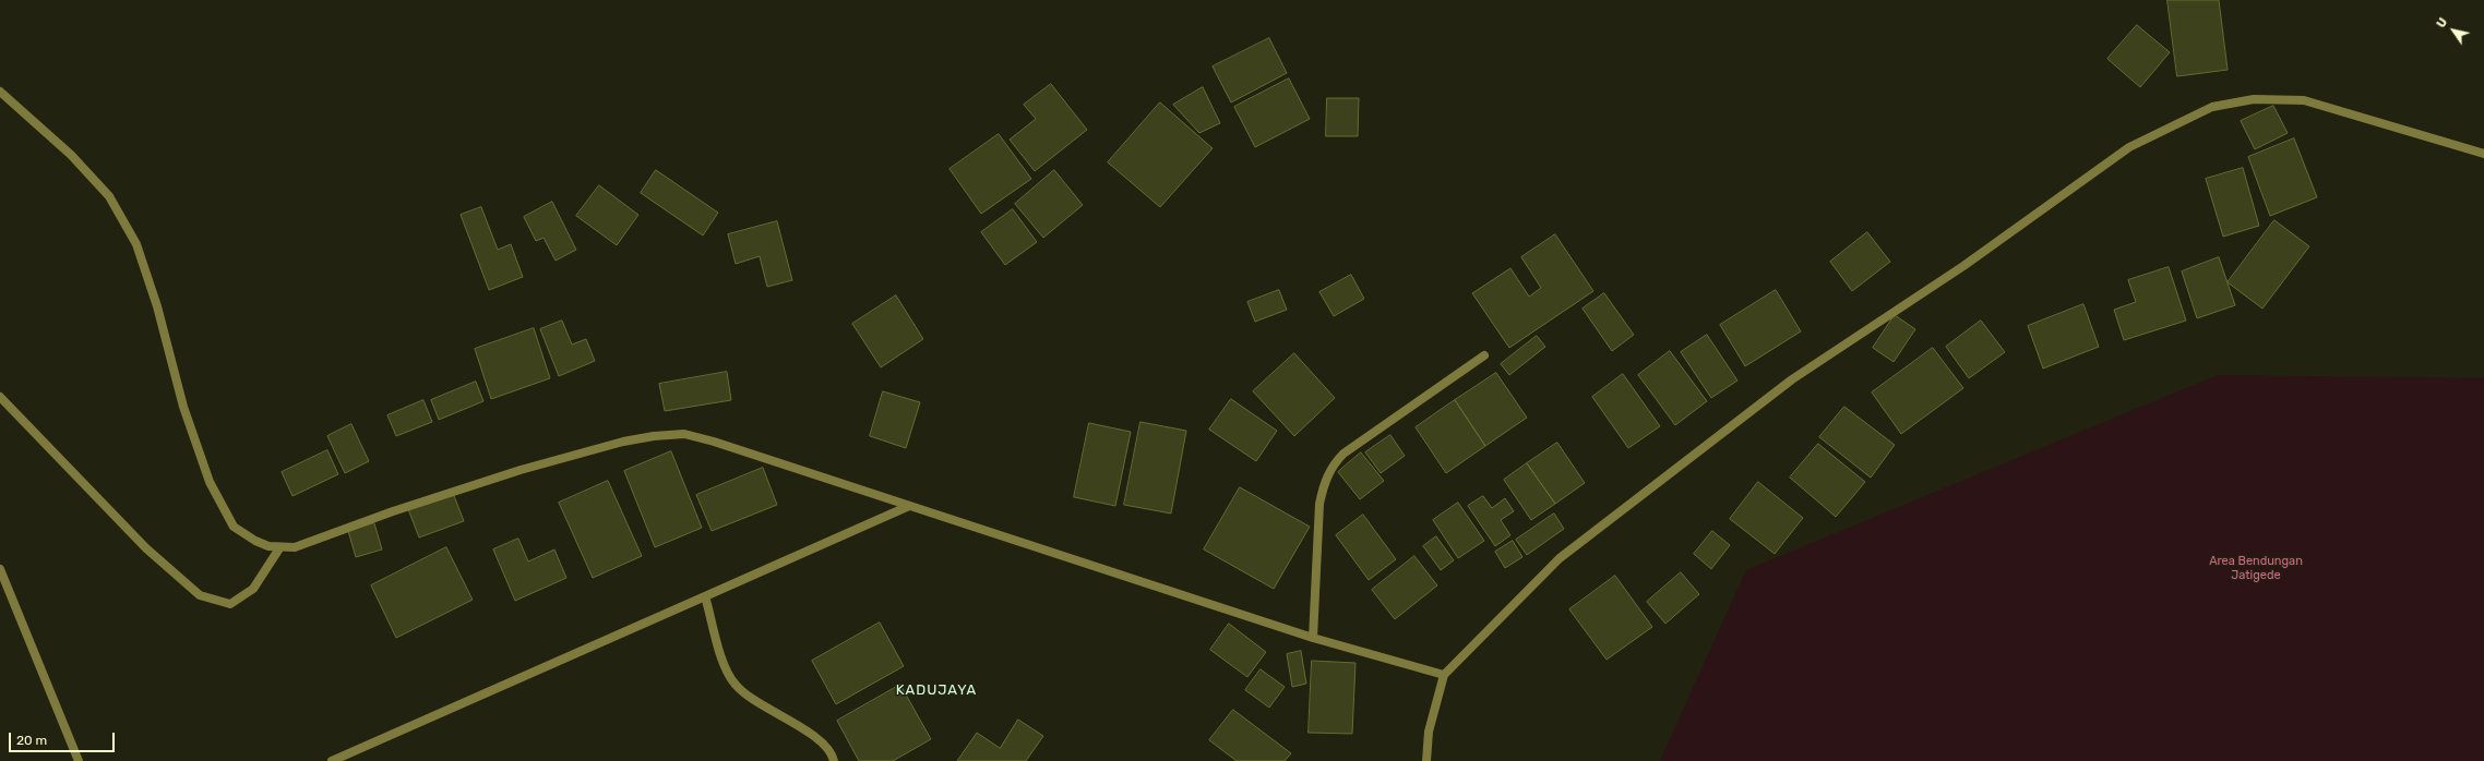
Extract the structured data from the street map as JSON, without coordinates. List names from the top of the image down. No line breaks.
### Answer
{"districts":["KADUJAYA"],"parks":["Area Bendungan Jatigede"],"scale_bar":"20 m","north":"top left"}
